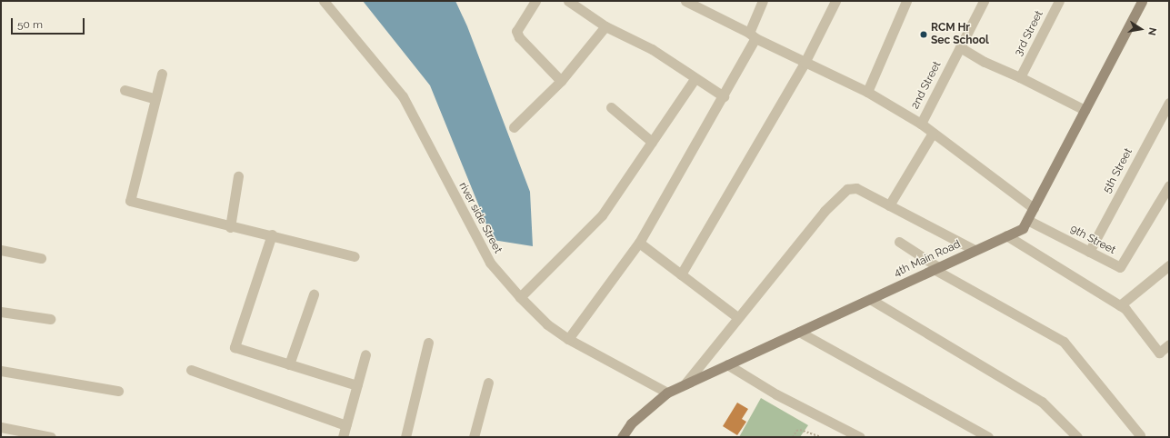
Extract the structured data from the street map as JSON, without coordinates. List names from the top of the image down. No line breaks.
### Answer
{"streets":{"main road":["4th Main Road"],"street":["3rd Street","2nd Street","5th Street","river side Street","9th Street"]},"crossings":[["5th Street","9th Street"],["river side Street","4th Main Road"],["9th Street","4th Main Road"]],"places":["RCM Hr Sec School"],"scale_bar":"50 m","north":"right"}
